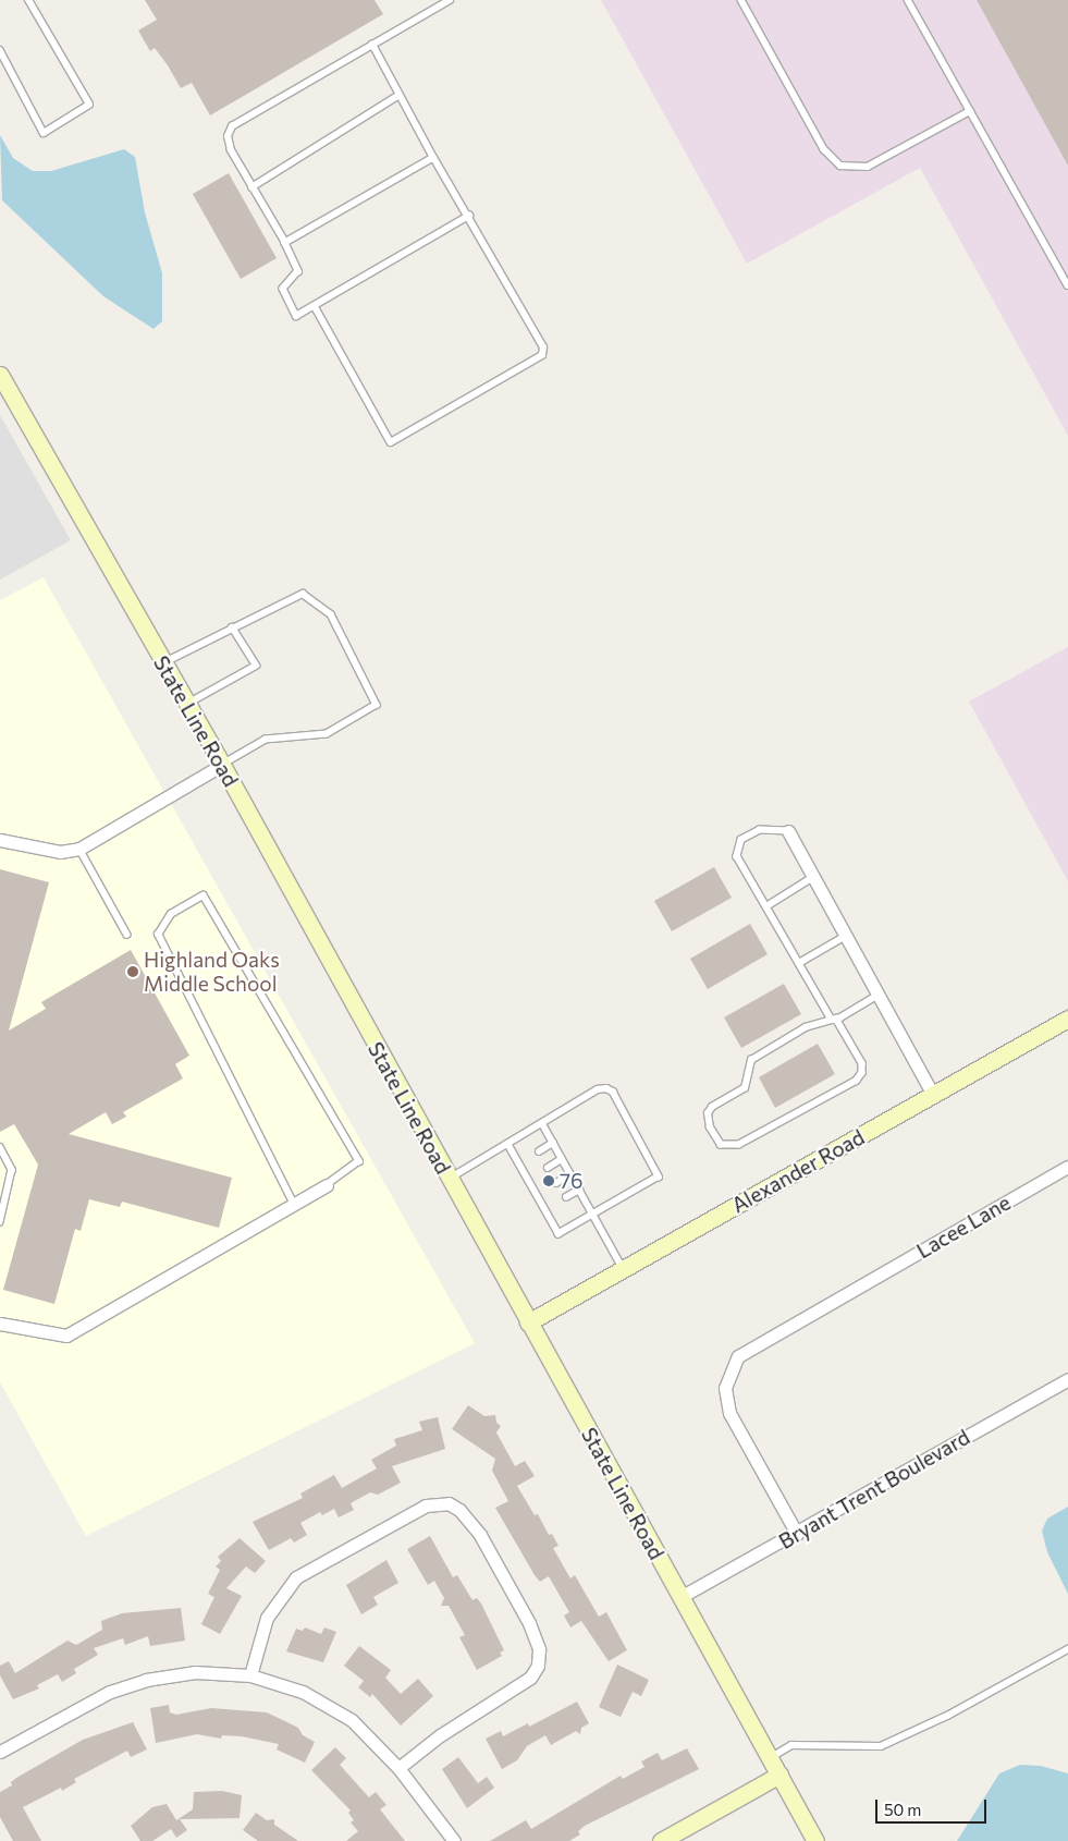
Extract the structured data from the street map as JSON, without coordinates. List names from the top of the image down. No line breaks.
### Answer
{"streets":{"street":["State Line Road","Alexander Road","Lacee Lane","Bryant Trent Boulevard"]},"crossings":[["State Line Road","Alexander Road"],["State Line Road","Bryant Trent Boulevard"],["Lacee Lane","Bryant Trent Boulevard"]],"places":["Highland Oaks Middle School","76"],"scale_bar":"50 m"}
